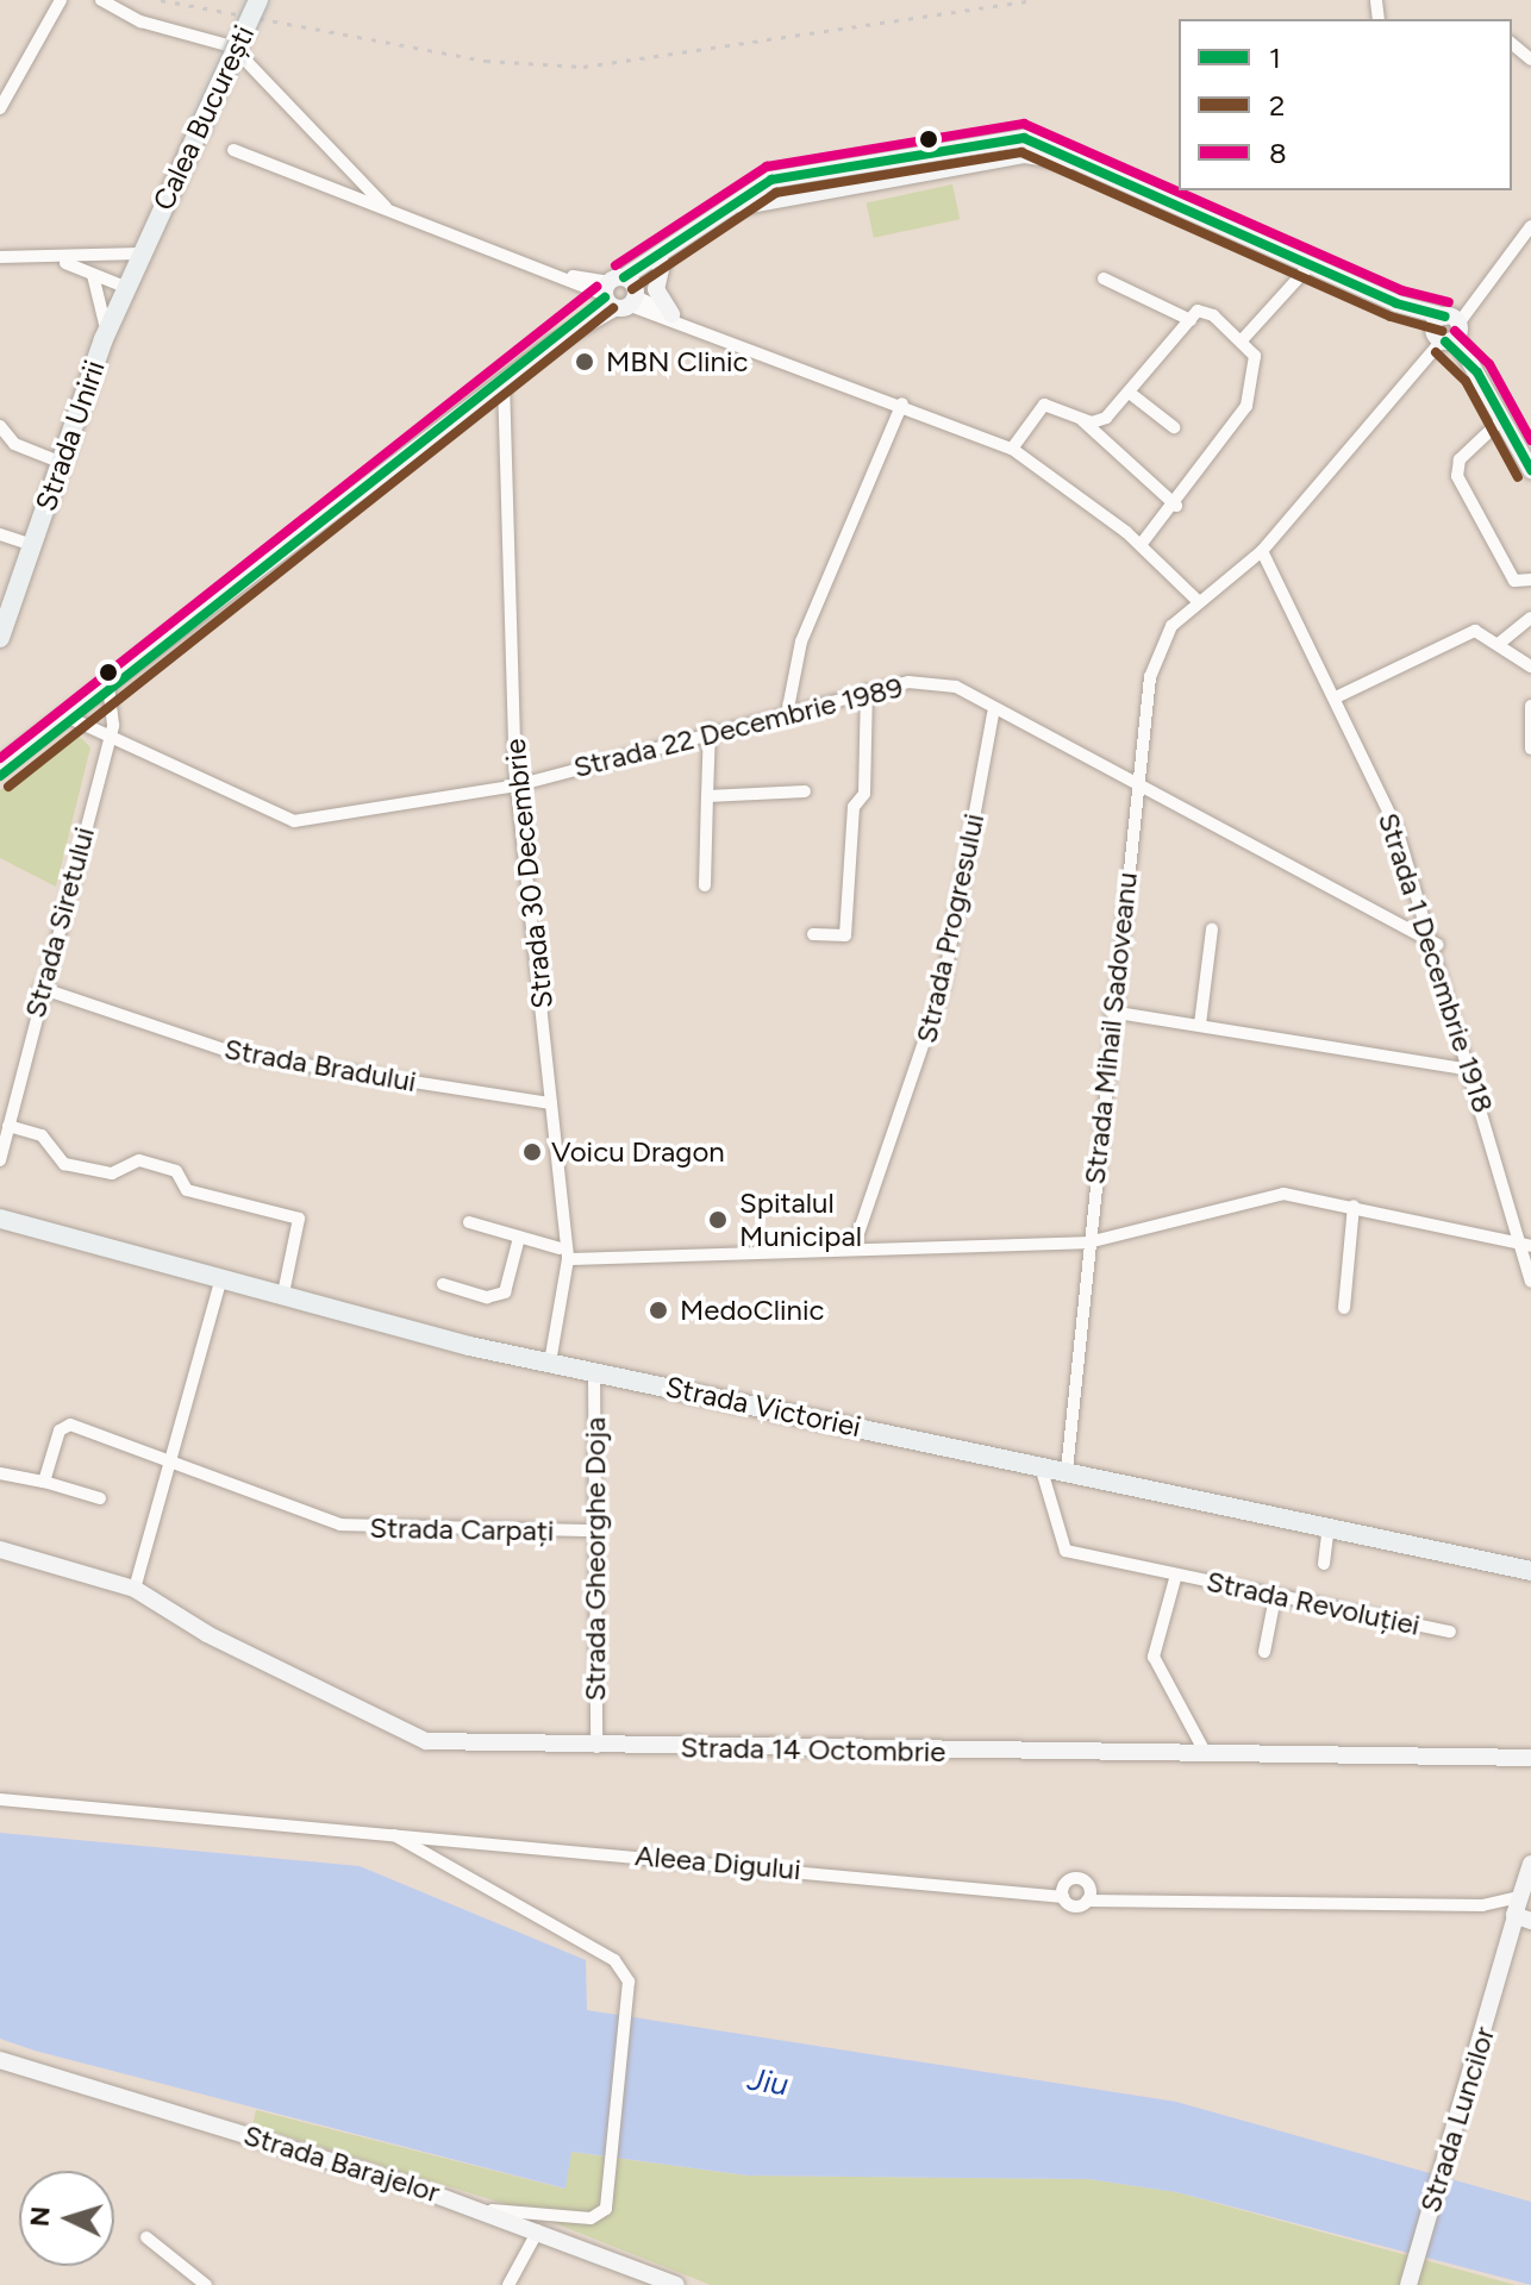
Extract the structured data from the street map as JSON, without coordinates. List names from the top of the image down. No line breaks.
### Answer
{"streets":{"main road":["Calea București","Strada Unirii","Strada Victoriei","Strada 14 Octombrie","Strada Luncilor","Strada Barajelor"],"street":["Strada 22 Decembrie 1989","Strada 30 Decembrie","Strada Siretului","Strada Progresului","Strada 1 Decembrie 1918","Strada Mihail Sadoveanu","Strada Bradului","Strada Carpați","Strada Gheorghe Doja","Strada Revoluției","Aleea Digului"]},"crossings":[["Calea București","Strada Unirii"],["Strada 22 Decembrie 1989","Strada 30 Decembrie"],["Strada 22 Decembrie 1989","Strada Siretului"],["Strada 22 Decembrie 1989","Strada Progresului"],["Strada 22 Decembrie 1989","Strada 1 Decembrie 1918"],["Strada 22 Decembrie 1989","Strada Mihail Sadoveanu"],["Strada 30 Decembrie","Strada Bradului"],["Strada 30 Decembrie","Strada Victoriei"],["Strada Siretului","Strada Bradului"],["Strada Mihail Sadoveanu","Strada Victoriei"],["Strada Victoriei","Strada Gheorghe Doja"],["Strada Victoriei","Strada Revoluției"],["Strada Carpați","Strada Gheorghe Doja"],["Strada Gheorghe Doja","Strada 14 Octombrie"],["Strada Revoluției","Strada 14 Octombrie"],["Aleea Digului","Strada Barajelor"]],"water":["Jiu"],"places":["MBN Clinic","Voicu Dragon","Spitalul Municipal","MedoClinic"],"lines":["transit line 8","transit line 1","transit line 2"],"legend":["1","2","8"],"north":"left"}
